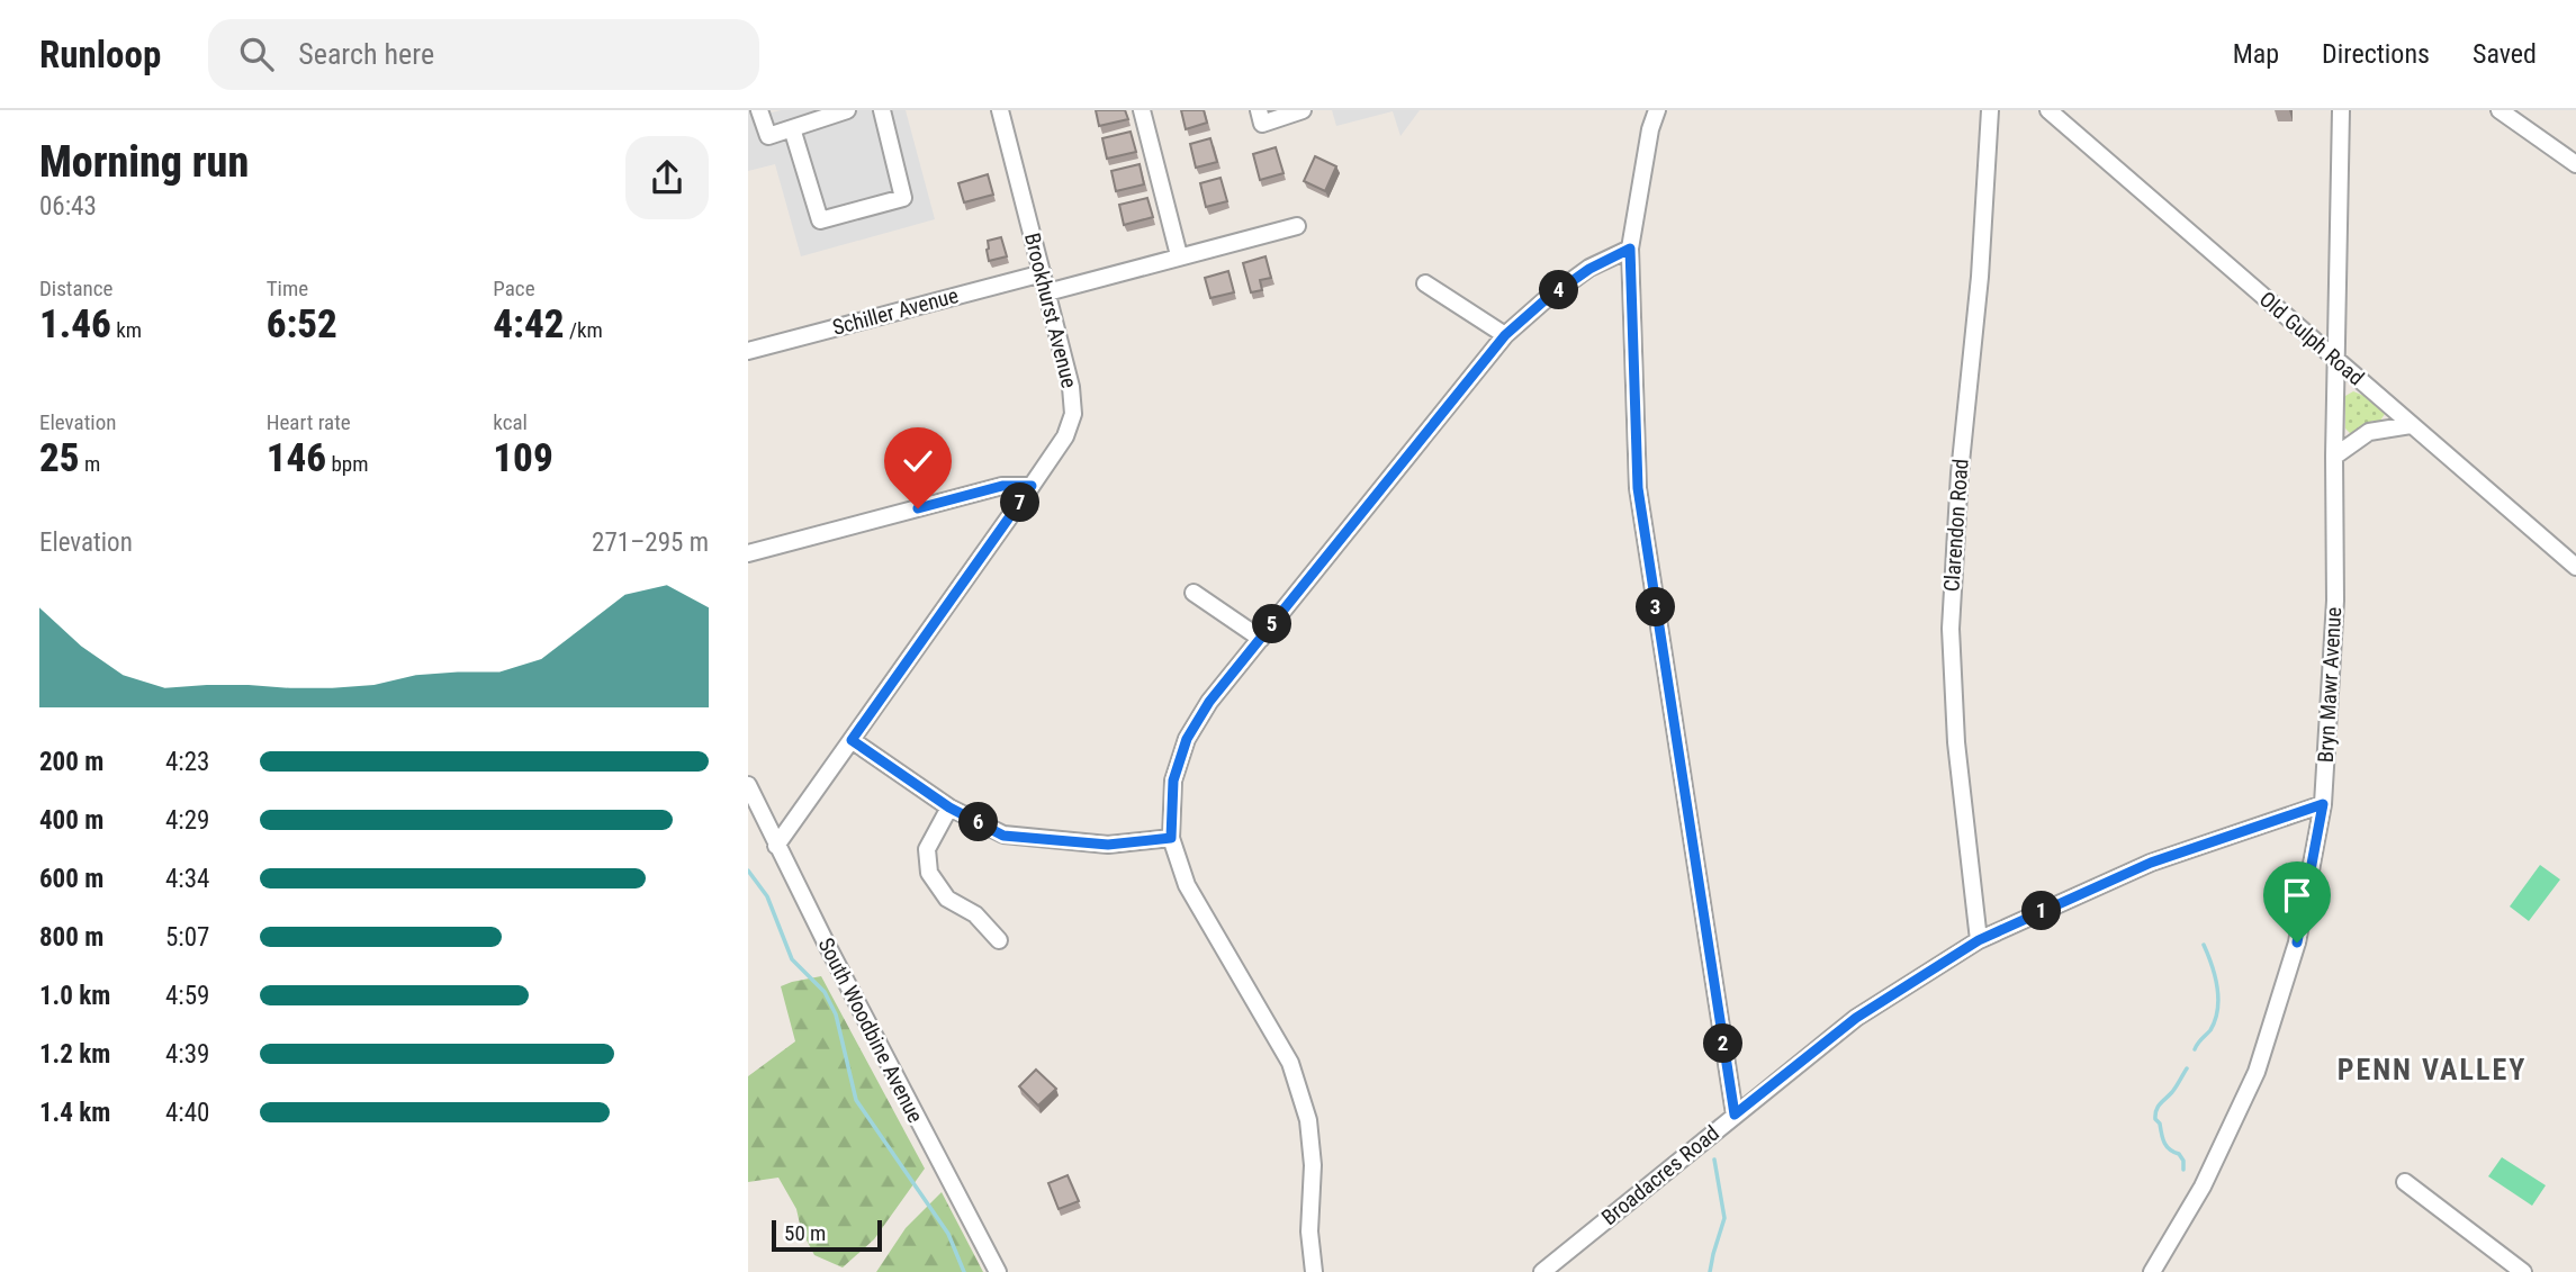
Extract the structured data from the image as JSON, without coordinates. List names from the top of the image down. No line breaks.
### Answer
{"streets":{"street":["Brookhurst Avenue","Schiller Avenue","Old Gulph Road","Clarendon Road","Bryn Mawr Avenue","South Woodbine Avenue","Broadacres Road"]},"crossings":[["Brookhurst Avenue","Schiller Avenue"],["Brookhurst Avenue","South Woodbine Avenue"],["Old Gulph Road","Bryn Mawr Avenue"],["Clarendon Road","Broadacres Road"],["Bryn Mawr Avenue","Broadacres Road"]],"districts":["PENN VALLEY"],"scale_bar":"50 m","page":{"header":"Runloop","search":"Search here","nav":["Map","Directions","Saved"],"heading":["Morning run","06:43"],"stats":[["Distance","1.46 km"],["Time","6:52"],["Pace","4:42 /km"],["Elevation","25 m"],["Heart rate","146 bpm"],["kcal","109"]],"pins":["4","7","3","5","6","1","2"],"chart":["Elevation","271–295 m"],"list":[{"name":"200 m","note":"4:23"},{"name":"400 m","note":"4:29"},{"name":"600 m","note":"4:34"},{"name":"800 m","note":"5:07"},{"name":"1.0 km","note":"4:59"},{"name":"1.2 km","note":"4:39"},{"name":"1.4 km","note":"4:40"}],"scale":"50 m"}}
